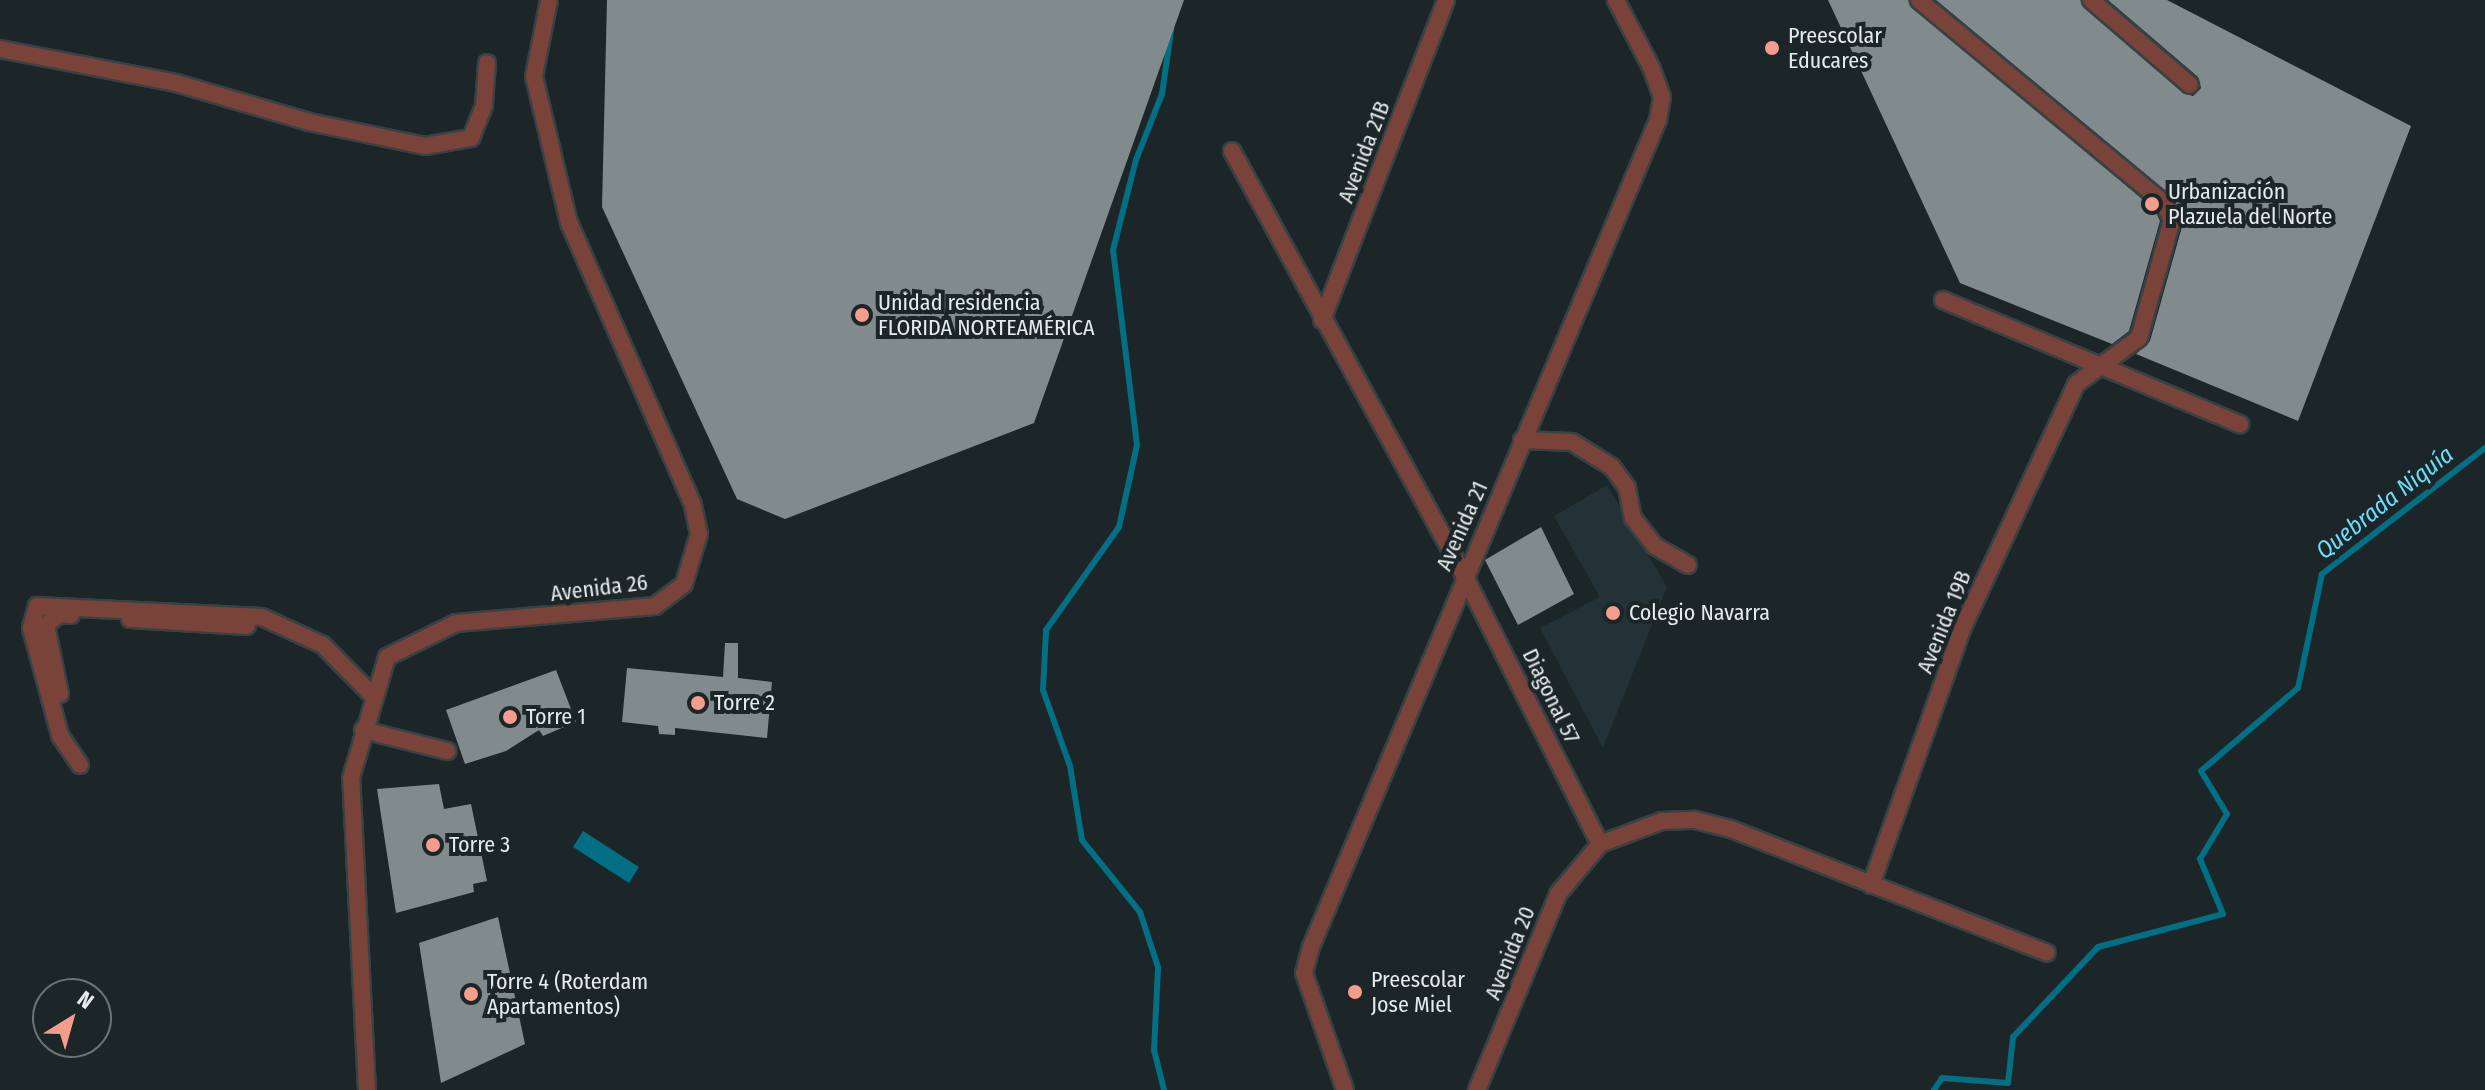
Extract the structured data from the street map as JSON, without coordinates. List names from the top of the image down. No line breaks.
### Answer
{"streets":{"street":["Avenida 21B","Avenida 21","Avenida 26","Avenida 19B","Diagonal 57","Avenida 20"]},"crossings":[["Avenida 21B","Diagonal 57"],["Avenida 21","Diagonal 57"],["Diagonal 57","Avenida 20"]],"water":["Quebrada Niquía"],"places":["Preescolar Educares","Urbanización Plazuela del Norte","Unidad residencia FLORIDA NORTEAMÉRICA","Colegio Navarra","Torre 2","Torre 1","Torre 3","Preescolar Jose Miel","Torre 4 (Roterdam Apartamentos)"],"north":"top right"}
